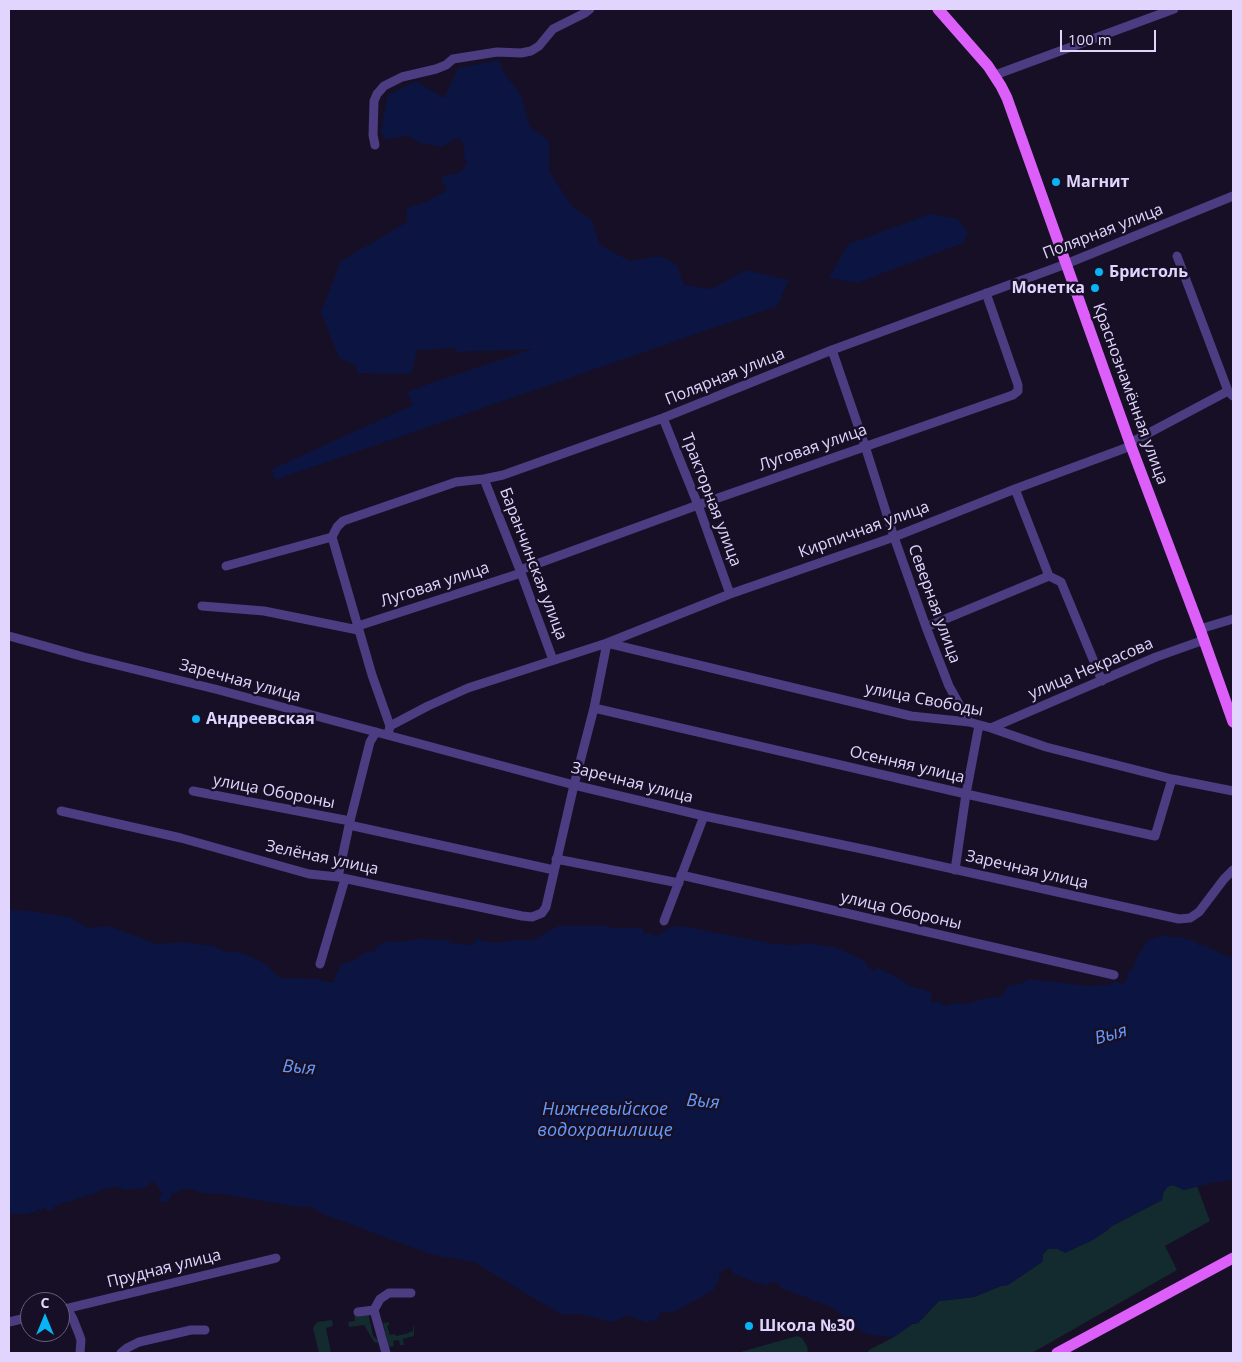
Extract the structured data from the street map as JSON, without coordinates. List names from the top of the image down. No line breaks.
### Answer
{"streets":{"main road":["Краснознамённая улица"],"street":["Полярная улица","Луговая улица","Тракторная улица","Кирпичная улица","Баранчинская улица","Северная улица","улица Некрасова","Заречная улица","улица Свободы","Осенняя улица","улица Обороны","Зелёная улица","Прудная улица"]},"crossings":[["Полярная улица","Краснознамённая улица"],["Полярная улица","Луговая улица"],["Полярная улица","Тракторная улица"],["Полярная улица","Баранчинская улица"],["Полярная улица","Северная улица"],["Краснознамённая улица","Кирпичная улица"],["Краснознамённая улица","улица Некрасова"],["Луговая улица","Тракторная улица"],["Луговая улица","Баранчинская улица"],["Луговая улица","Северная улица"],["Тракторная улица","Кирпичная улица"],["Кирпичная улица","Баранчинская улица"],["Кирпичная улица","Северная улица"],["Кирпичная улица","Заречная улица"],["Кирпичная улица","улица Свободы"],["Северная улица","улица Свободы"],["улица Некрасова","улица Свободы"],["улица Свободы","Осенняя улица"],["улица Обороны","Зелёная улица"]],"water":["Выя","Нижневыйское водохранилище"],"places":["Магнит","Бристоль","Монетка","Андреевская","Школа №30"],"scale_bar":"100 m","north":"top"}
